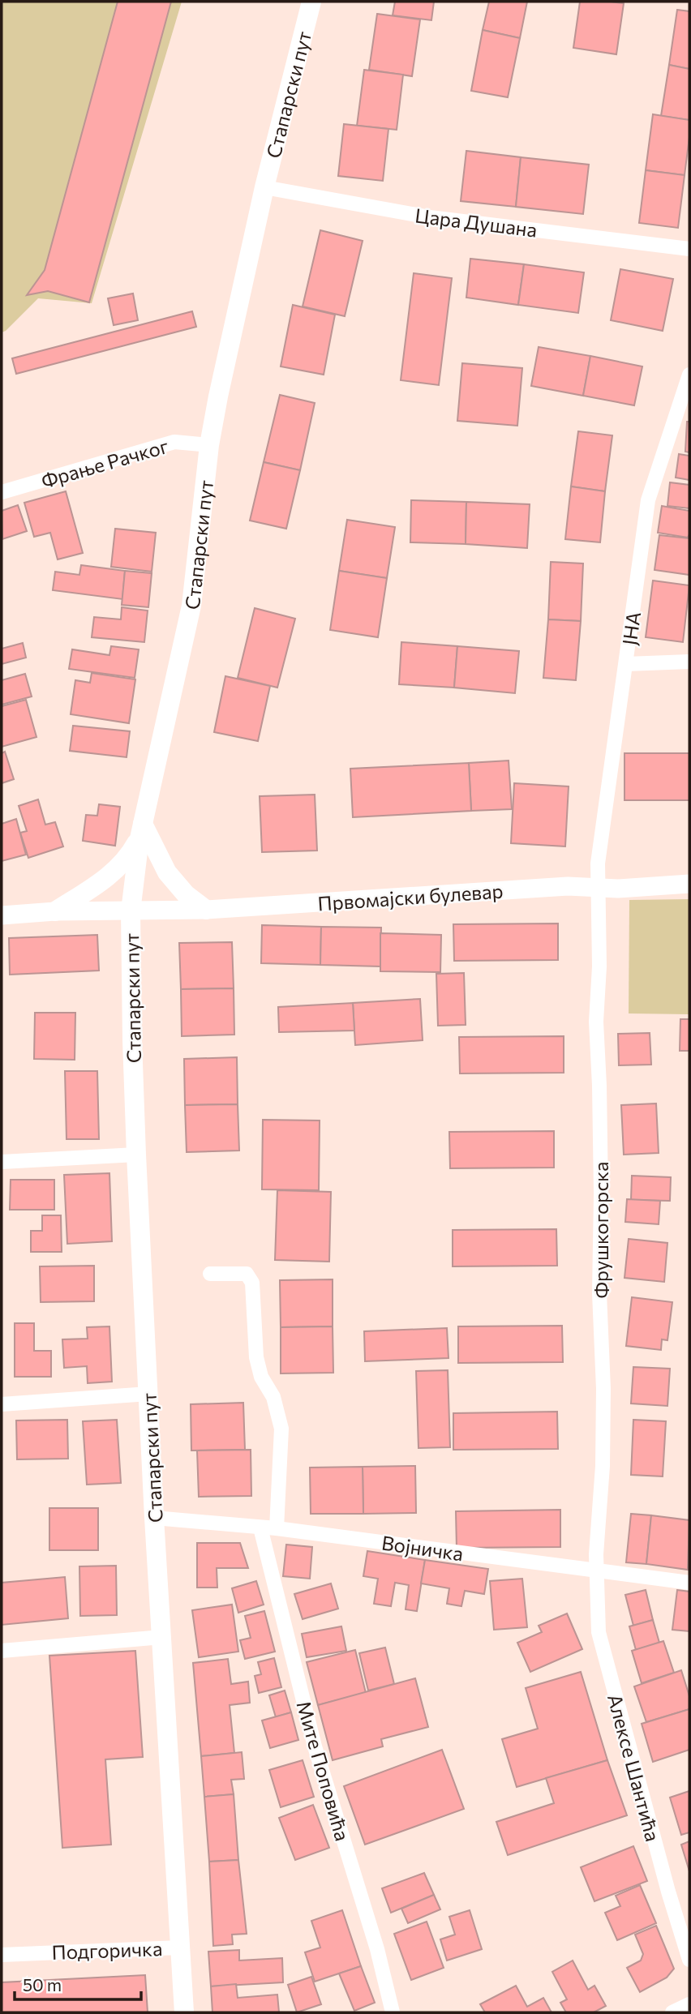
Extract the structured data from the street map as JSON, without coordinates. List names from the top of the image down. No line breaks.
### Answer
{"streets":{"main road":["Стапарски пут"],"street":["Цара Душана","Фрање Рачког","ЈНА","Првомајски булевар","Фрушкогорска","Војничка","Алексе Шантића","Мите Поповића","Подгоричка"]},"crossings":[["Стапарски пут","Цара Душана"],["Стапарски пут","Фрање Рачког"],["Стапарски пут","Првомајски булевар"],["Стапарски пут","Војничка"],["Стапарски пут","Подгоричка"],["ЈНА","Првомајски булевар"],["ЈНА","Фрушкогорска"],["Првомајски булевар","Фрушкогорска"],["Фрушкогорска","Војничка"],["Фрушкогорска","Алексе Шантића"],["Војничка","Алексе Шантића"],["Војничка","Мите Поповића"]],"scale_bar":"50 m"}
